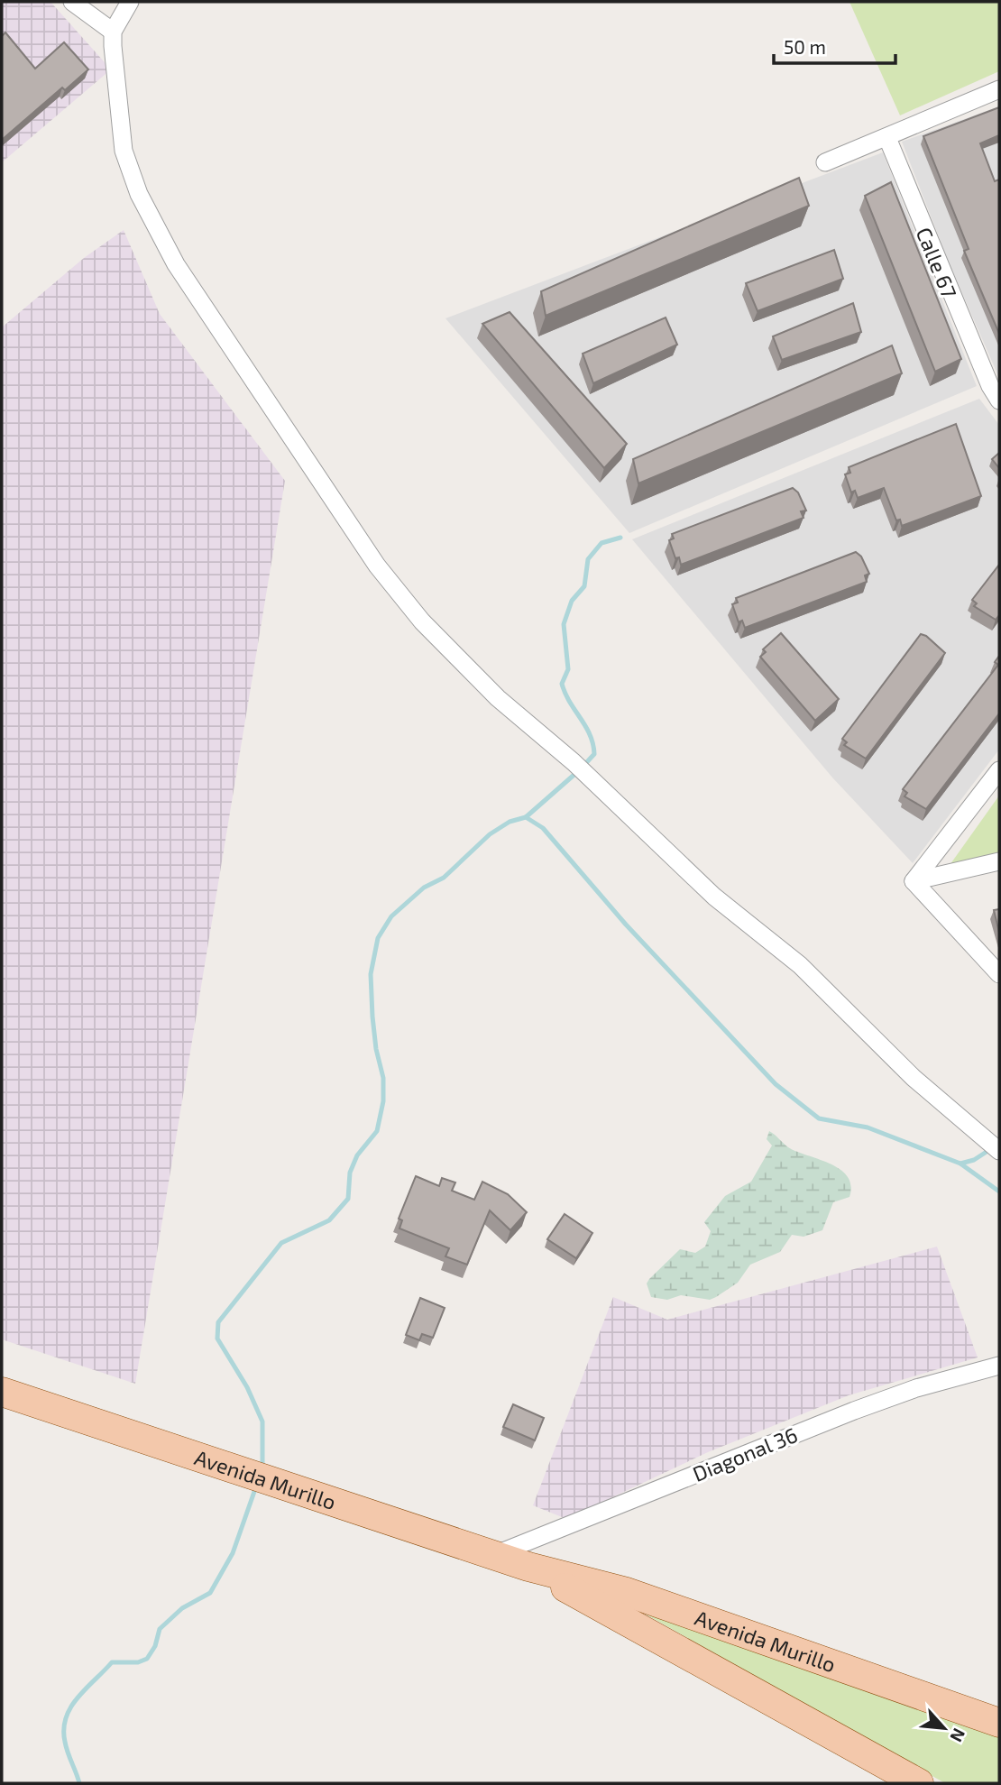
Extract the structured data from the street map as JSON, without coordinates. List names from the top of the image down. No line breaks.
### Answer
{"streets":{"main road":["Avenida Murillo"],"street":["Calle 67","Diagonal 36"]},"crossings":[["Diagonal 36","Avenida Murillo"]],"scale_bar":"50 m","north":"bottom right"}
